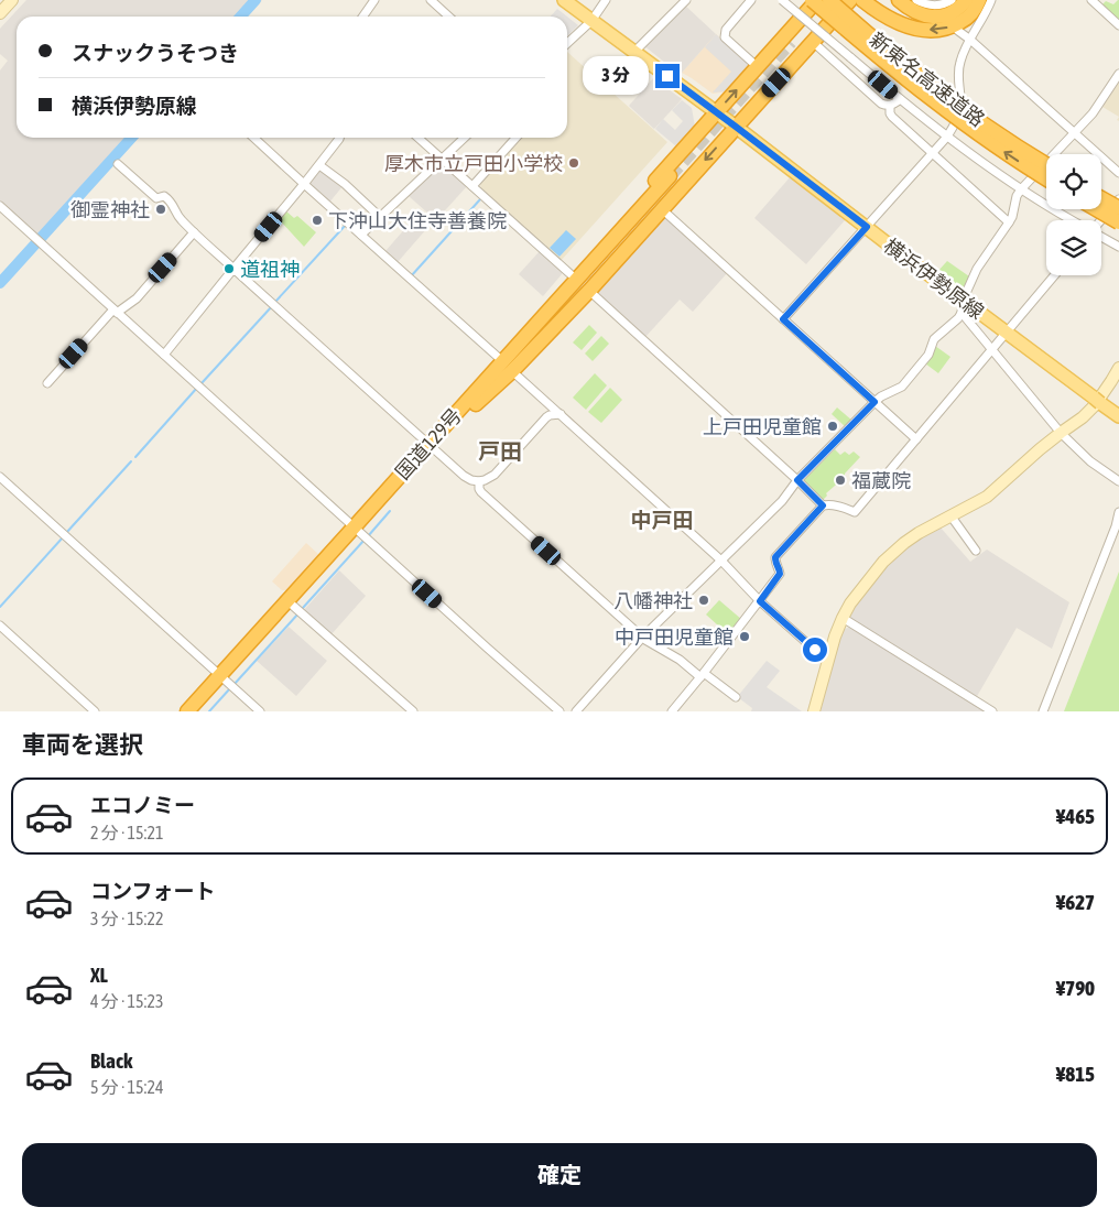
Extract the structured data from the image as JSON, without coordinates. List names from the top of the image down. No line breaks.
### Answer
{"streets":{"highway":["新東名高速道路","国道129号"],"main road":["横浜伊勢原線"]},"districts":["戸田","中戸田"],"places":["厚木市立戸田小学校","御霊神社","下沖山大住寺善養院","道祖神","上戸田児童館","福蔵院","八幡神社","中戸田児童館"],"page":{"banner":["スナックうそつき","横浜伊勢原線"],"bubble":"3 分","heading":"車両を選択","list":[{"name":"エコノミー","note":"2 分 · 15:21","value":"¥465"},{"name":"コンフォート","note":"3 分 · 15:22","value":"¥627"},{"name":"XL","note":"4 分 · 15:23","value":"¥790"},{"name":"Black","note":"5 分 · 15:24","value":"¥815"}],"buttons":"確定"}}
